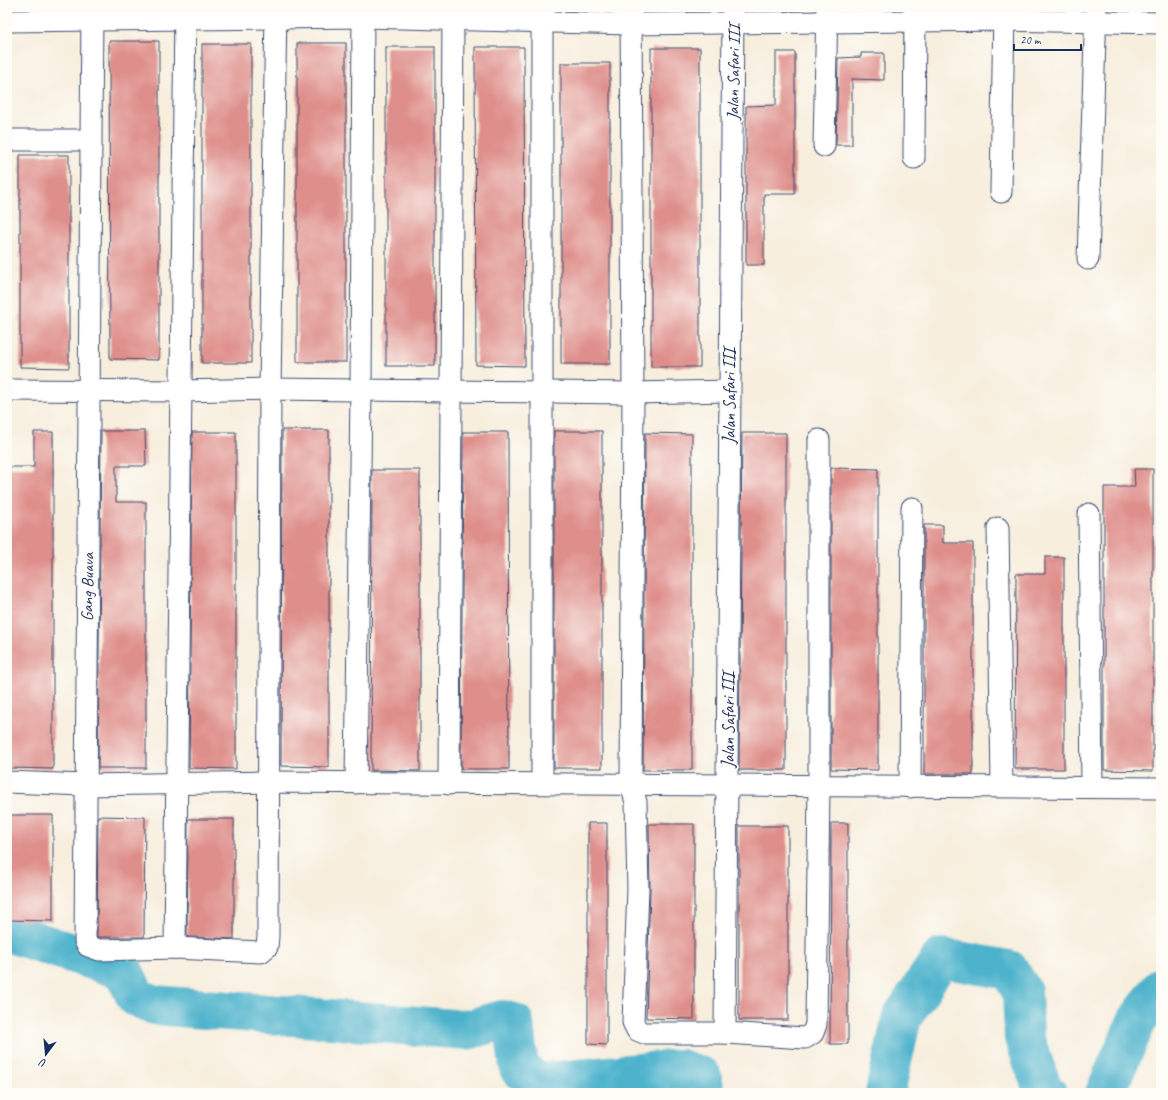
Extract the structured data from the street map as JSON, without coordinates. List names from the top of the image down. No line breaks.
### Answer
{"streets":{"street":["Jalan Safari III","Gang Buava"]},"scale_bar":"20 m","north":"bottom"}
